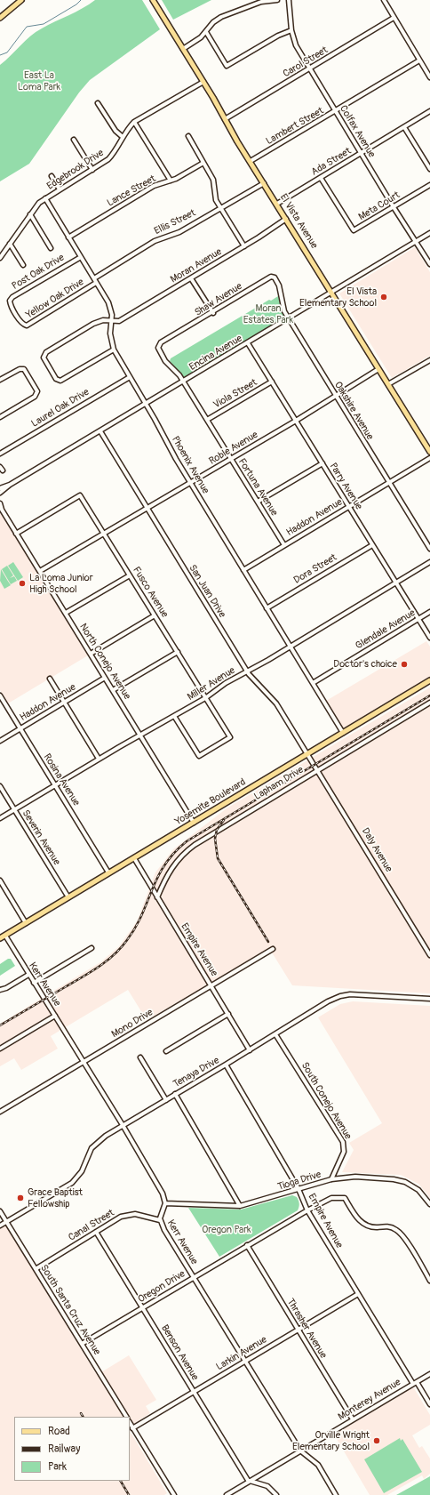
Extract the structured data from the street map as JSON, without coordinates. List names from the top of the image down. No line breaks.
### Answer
{"streets":{"main road":["El Vista Avenue","Yosemite Boulevard"],"street":["Carol Street","Lambert Street","Colfax Avenue","Ada Street","Edgebrook Drive","Lance Street","Meta Court","Ellis Street","Moran Avenue","Post Oak Drive","Yellow Oak Drive","Shaw Avenue","Encina Avenue","Viola Street","Laurel Oak Drive","Oakshire Avenue","Roble Avenue","Phoenix Avenue","Parry Avenue","Fortuna Avenue","Haddon Avenue","Dora Street","San Juan Drive","Fusco Avenue","Glendale Avenue","North Conejo Avenue","Miller Avenue","Rosina Avenue","Lapham Drive","Severin Avenue","Daly Avenue","Empire Avenue","Kerr Avenue","Mono Drive","Tenaya Drive","South Conejo Avenue","Tioga Drive","Canal Street","Oregon Drive","South Santa Cruz Avenue","Thrasher Avenue","Benson Avenue","Larkin Avenue","Monterey Avenue"]},"crossings":[["Carol Street","Colfax Avenue"],["Carol Street","El Vista Avenue"],["Lambert Street","Colfax Avenue"],["Lambert Street","El Vista Avenue"],["Colfax Avenue","Ada Street"],["Colfax Avenue","Meta Court"],["Colfax Avenue","Encina Avenue"],["Ada Street","Meta Court"],["Ada Street","El Vista Avenue"],["Edgebrook Drive","El Vista Avenue"],["Edgebrook Drive","Phoenix Avenue"],["Lance Street","Phoenix Avenue"],["El Vista Avenue","Ellis Street"],["El Vista Avenue","Moran Avenue"],["El Vista Avenue","Encina Avenue"],["El Vista Avenue","Roble Avenue"],["Ellis Street","Phoenix Avenue"],["Moran Avenue","Phoenix Avenue"],["Post Oak Drive","Yellow Oak Drive"],["Post Oak Drive","Phoenix Avenue"],["Yellow Oak Drive","Phoenix Avenue"],["Shaw Avenue","Oakshire Avenue"],["Shaw Avenue","Fortuna Avenue"],["Encina Avenue","Oakshire Avenue"],["Encina Avenue","Phoenix Avenue"],["Encina Avenue","Parry Avenue"],["Encina Avenue","Fortuna Avenue"],["Encina Avenue","San Juan Drive"],["Viola Street","Parry Avenue"],["Viola Street","Fortuna Avenue"],["Laurel Oak Drive","Phoenix Avenue"],["Oakshire Avenue","Roble Avenue"],["Oakshire Avenue","Haddon Avenue"],["Roble Avenue","Phoenix Avenue"],["Roble Avenue","Parry Avenue"],["Roble Avenue","Fortuna Avenue"],["Roble Avenue","San Juan Drive"],["Roble Avenue","Fusco Avenue"],["Roble Avenue","North Conejo Avenue"],["Phoenix Avenue","Haddon Avenue"],["Phoenix Avenue","Dora Street"],["Phoenix Avenue","Glendale Avenue"],["Phoenix Avenue","Miller Avenue"],["Phoenix Avenue","Yosemite Boulevard"],["Parry Avenue","Haddon Avenue"],["Parry Avenue","Dora Street"],["Parry Avenue","Glendale Avenue"],["Parry Avenue","Miller Avenue"],["Fortuna Avenue","Haddon Avenue"],["Haddon Avenue","North Conejo Avenue"],["Haddon Avenue","Rosina Avenue"],["San Juan Drive","Miller Avenue"],["San Juan Drive","Yosemite Boulevard"],["San Juan Drive","Daly Avenue"],["Fusco Avenue","North Conejo Avenue"],["Fusco Avenue","Miller Avenue"],["North Conejo Avenue","Miller Avenue"],["North Conejo Avenue","Yosemite Boulevard"],["Miller Avenue","Rosina Avenue"],["Miller Avenue","Severin Avenue"],["Rosina Avenue","Yosemite Boulevard"],["Lapham Drive","Daly Avenue"],["Lapham Drive","Empire Avenue"],["Yosemite Boulevard","Severin Avenue"],["Yosemite Boulevard","Daly Avenue"],["Yosemite Boulevard","Empire Avenue"],["Yosemite Boulevard","Kerr Avenue"],["Empire Avenue","Mono Drive"],["Empire Avenue","Tenaya Drive"],["Empire Avenue","Tioga Drive"],["Empire Avenue","Oregon Drive"],["Empire Avenue","Larkin Avenue"],["Empire Avenue","Monterey Avenue"],["Kerr Avenue","Mono Drive"],["Kerr Avenue","Tenaya Drive"],["Kerr Avenue","Tioga Drive"],["Kerr Avenue","Canal Street"],["Kerr Avenue","Oregon Drive"],["Kerr Avenue","Larkin Avenue"],["Kerr Avenue","Monterey Avenue"],["Tenaya Drive","South Conejo Avenue"],["Tenaya Drive","South Santa Cruz Avenue"],["South Conejo Avenue","Tioga Drive"],["Canal Street","South Santa Cruz Avenue"],["Canal Street","Benson Avenue"],["Oregon Drive","South Santa Cruz Avenue"],["Oregon Drive","Thrasher Avenue"],["Oregon Drive","Benson Avenue"],["Thrasher Avenue","Larkin Avenue"],["Thrasher Avenue","Monterey Avenue"],["Benson Avenue","Larkin Avenue"],["Benson Avenue","Monterey Avenue"]],"parks":["East La Loma Park","Moran Estates Park","Oregon Park"],"places":["El Vista Elementary School","La Loma Junior High School","Doctor's choice","Grace Baptist Fellowship","Orville Wright Elementary School"],"legend":["Road","Railway","Park"]}
